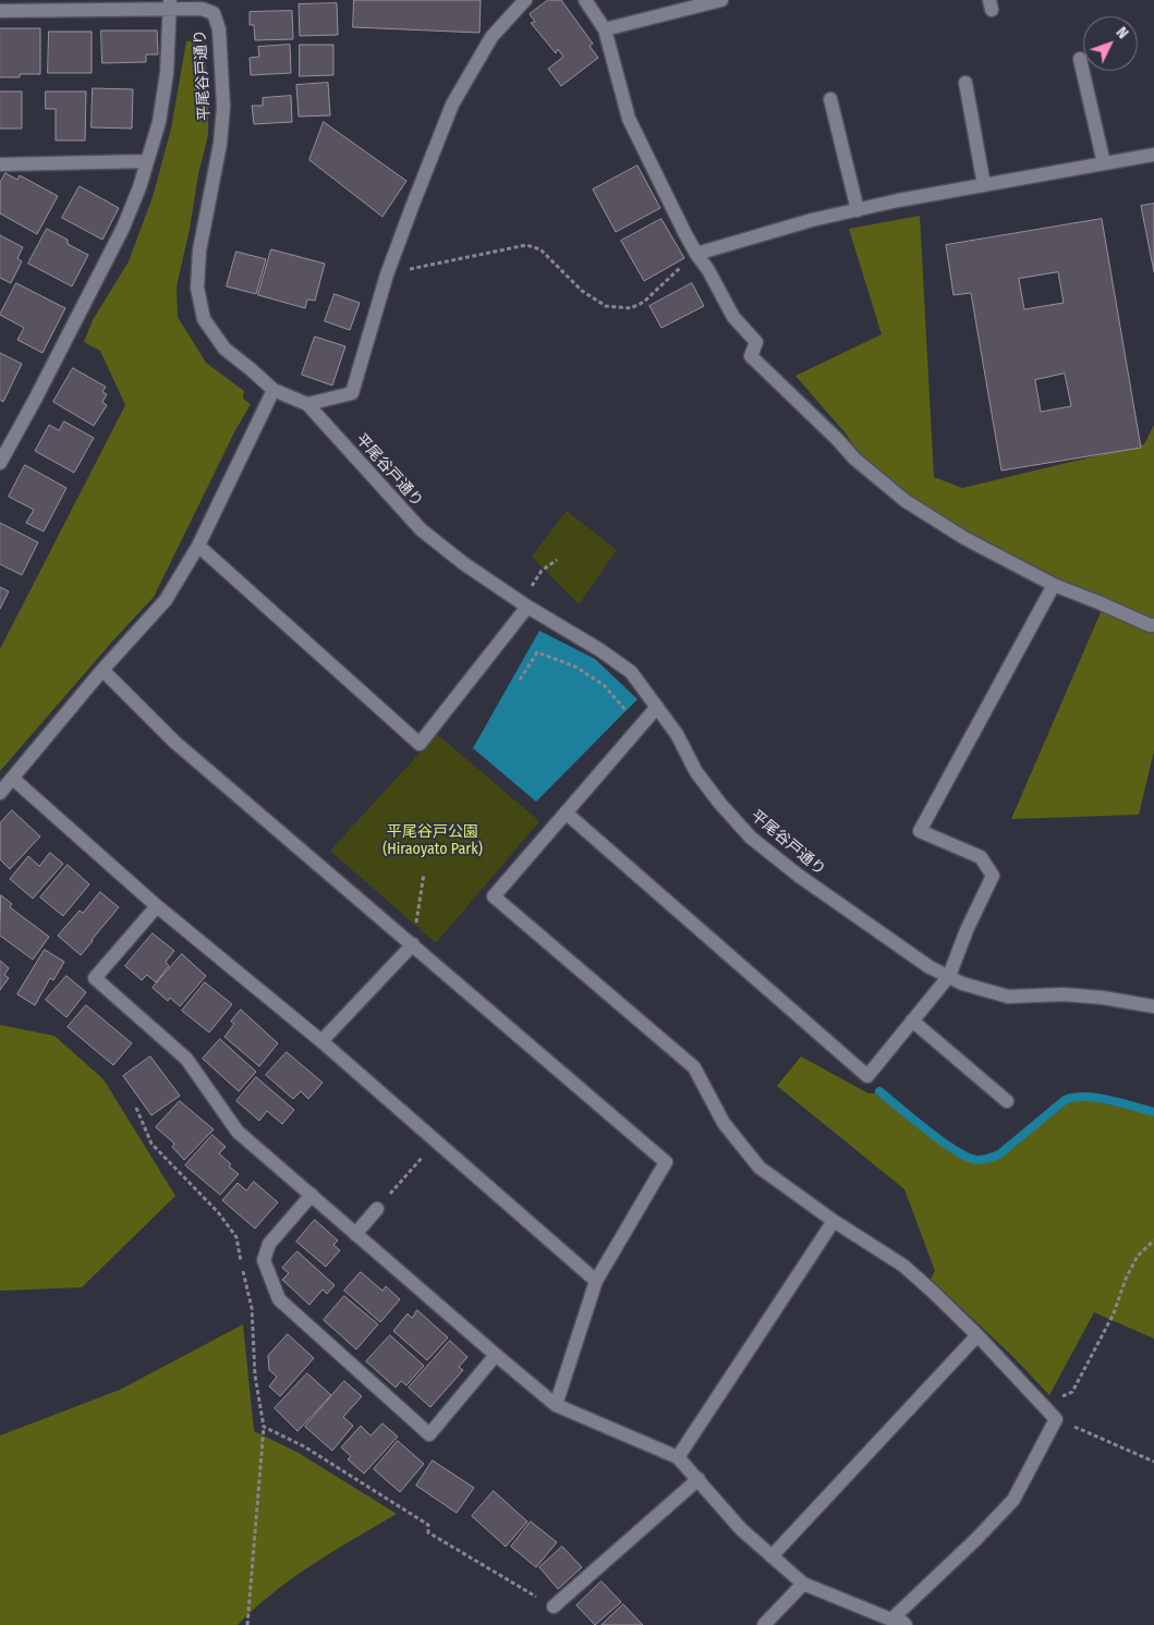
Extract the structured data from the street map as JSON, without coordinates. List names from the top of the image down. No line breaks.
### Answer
{"streets":{"street":["平尾谷戸通り"]},"parks":["平尾谷戸公園 (Hiraoyato Park)"],"north":"top right"}
